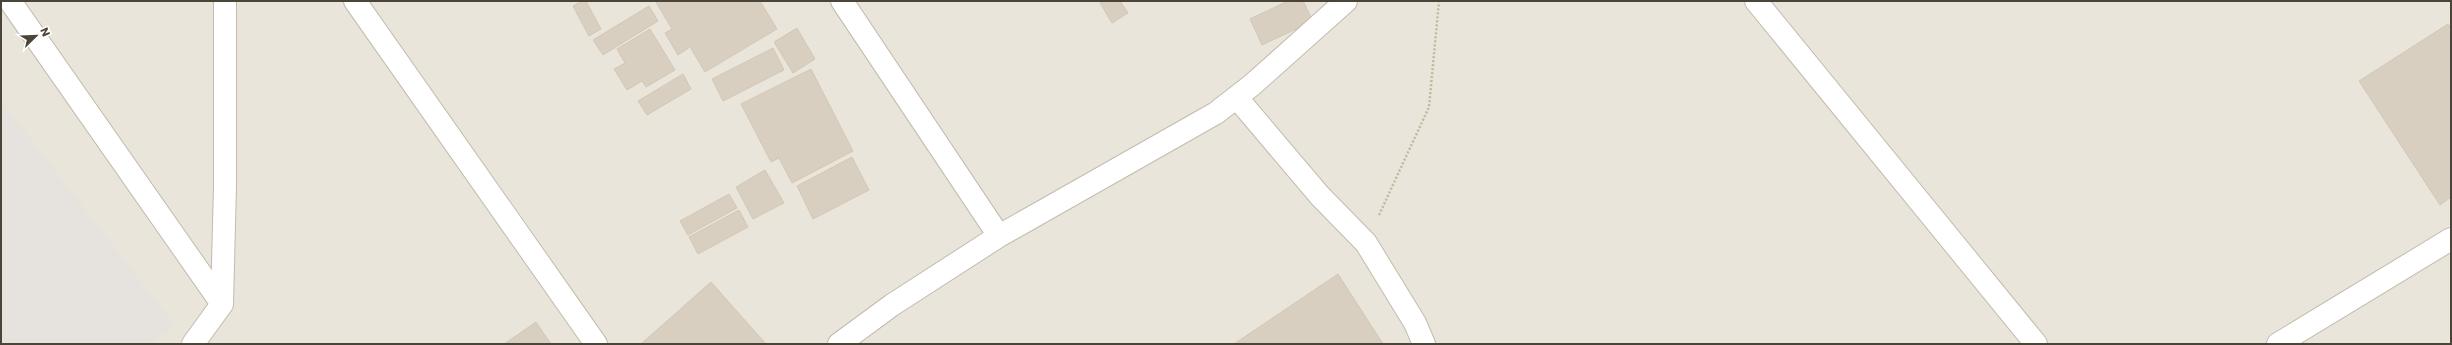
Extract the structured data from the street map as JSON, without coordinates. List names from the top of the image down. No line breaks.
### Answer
{"north":"top right"}
